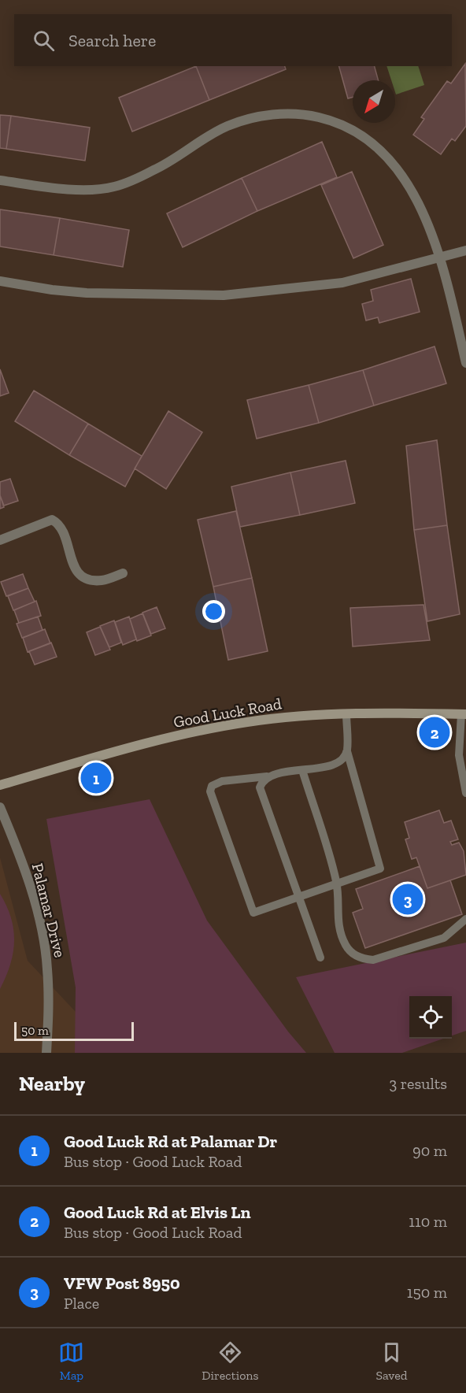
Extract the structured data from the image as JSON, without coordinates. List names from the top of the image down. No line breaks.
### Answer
{"streets":{"main road":["Good Luck Road"],"street":["Palamar Drive"]},"scale_bar":"50 m","north":"bottom left","page":{"search":"Search here","pins":["2","1","3"],"scale":"50 m","heading":["Nearby","3 results"],"list":[{"mark":"1","name":"Good Luck Rd at Palamar Dr","note":"Bus stop · Good Luck Road","value":"90 m"},{"mark":"2","name":"Good Luck Rd at Elvis Ln","note":"Bus stop · Good Luck Road","value":"110 m"},{"mark":"3","name":"VFW Post 8950","note":"Place","value":"150 m"}],"nav":["Map","Directions","Saved"]}}
